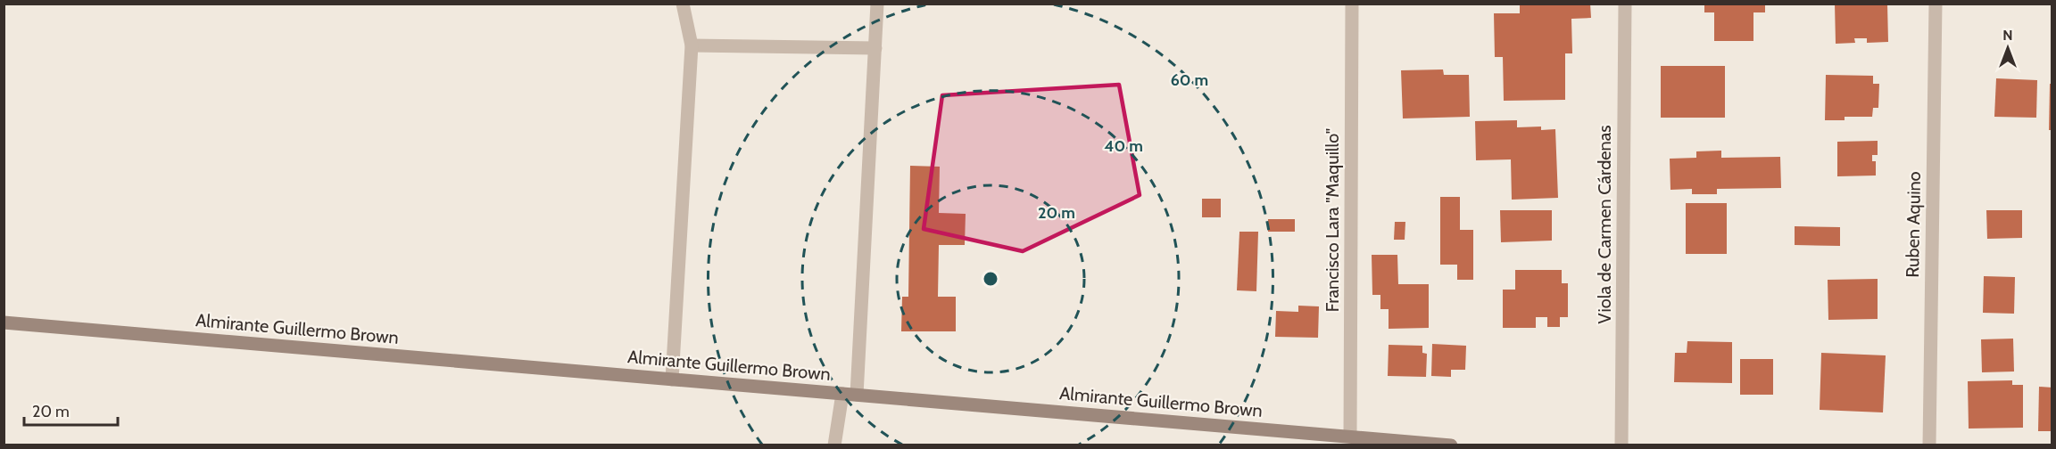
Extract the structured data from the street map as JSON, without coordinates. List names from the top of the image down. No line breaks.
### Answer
{"streets":{"main road":["Almirante Guillermo Brown"],"street":["Francisco Lara \"Maquillo\"","Viola de Carmen Cárdenas","Ruben Aquino"]},"crossings":[["Francisco Lara \"Maquillo\"","Almirante Guillermo Brown"]],"scale_bar":"20 m","north":"top","rings":["60 m","40 m","20 m"]}
